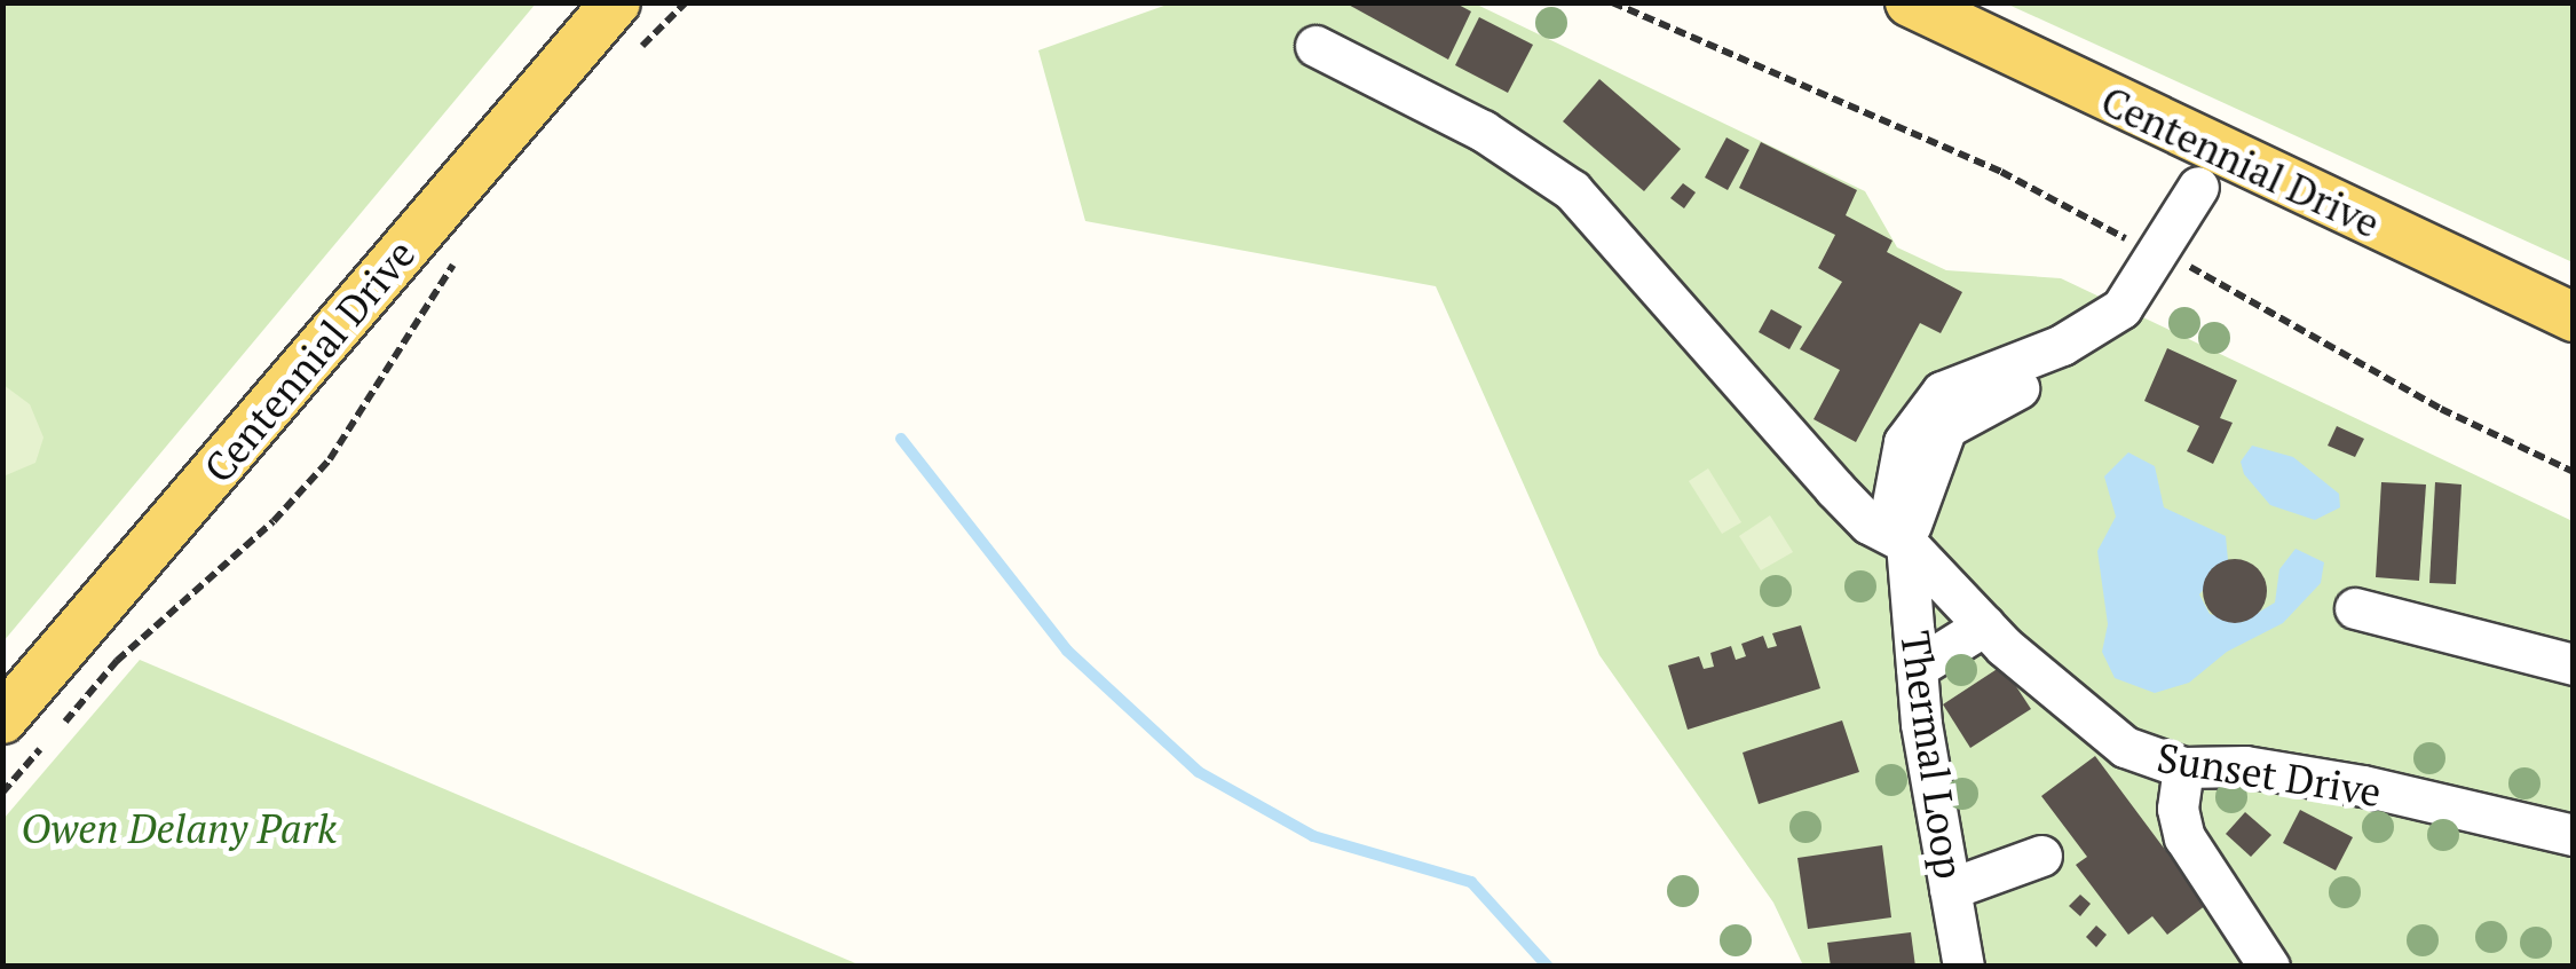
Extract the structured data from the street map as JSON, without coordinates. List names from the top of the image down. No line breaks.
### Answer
{"streets":{"main road":["Centennial Drive"],"lane":["Thermal Loop","Sunset Drive"]},"crossings":[["Thermal Loop","Sunset Drive"]],"parks":["Owen Delany Park"]}
